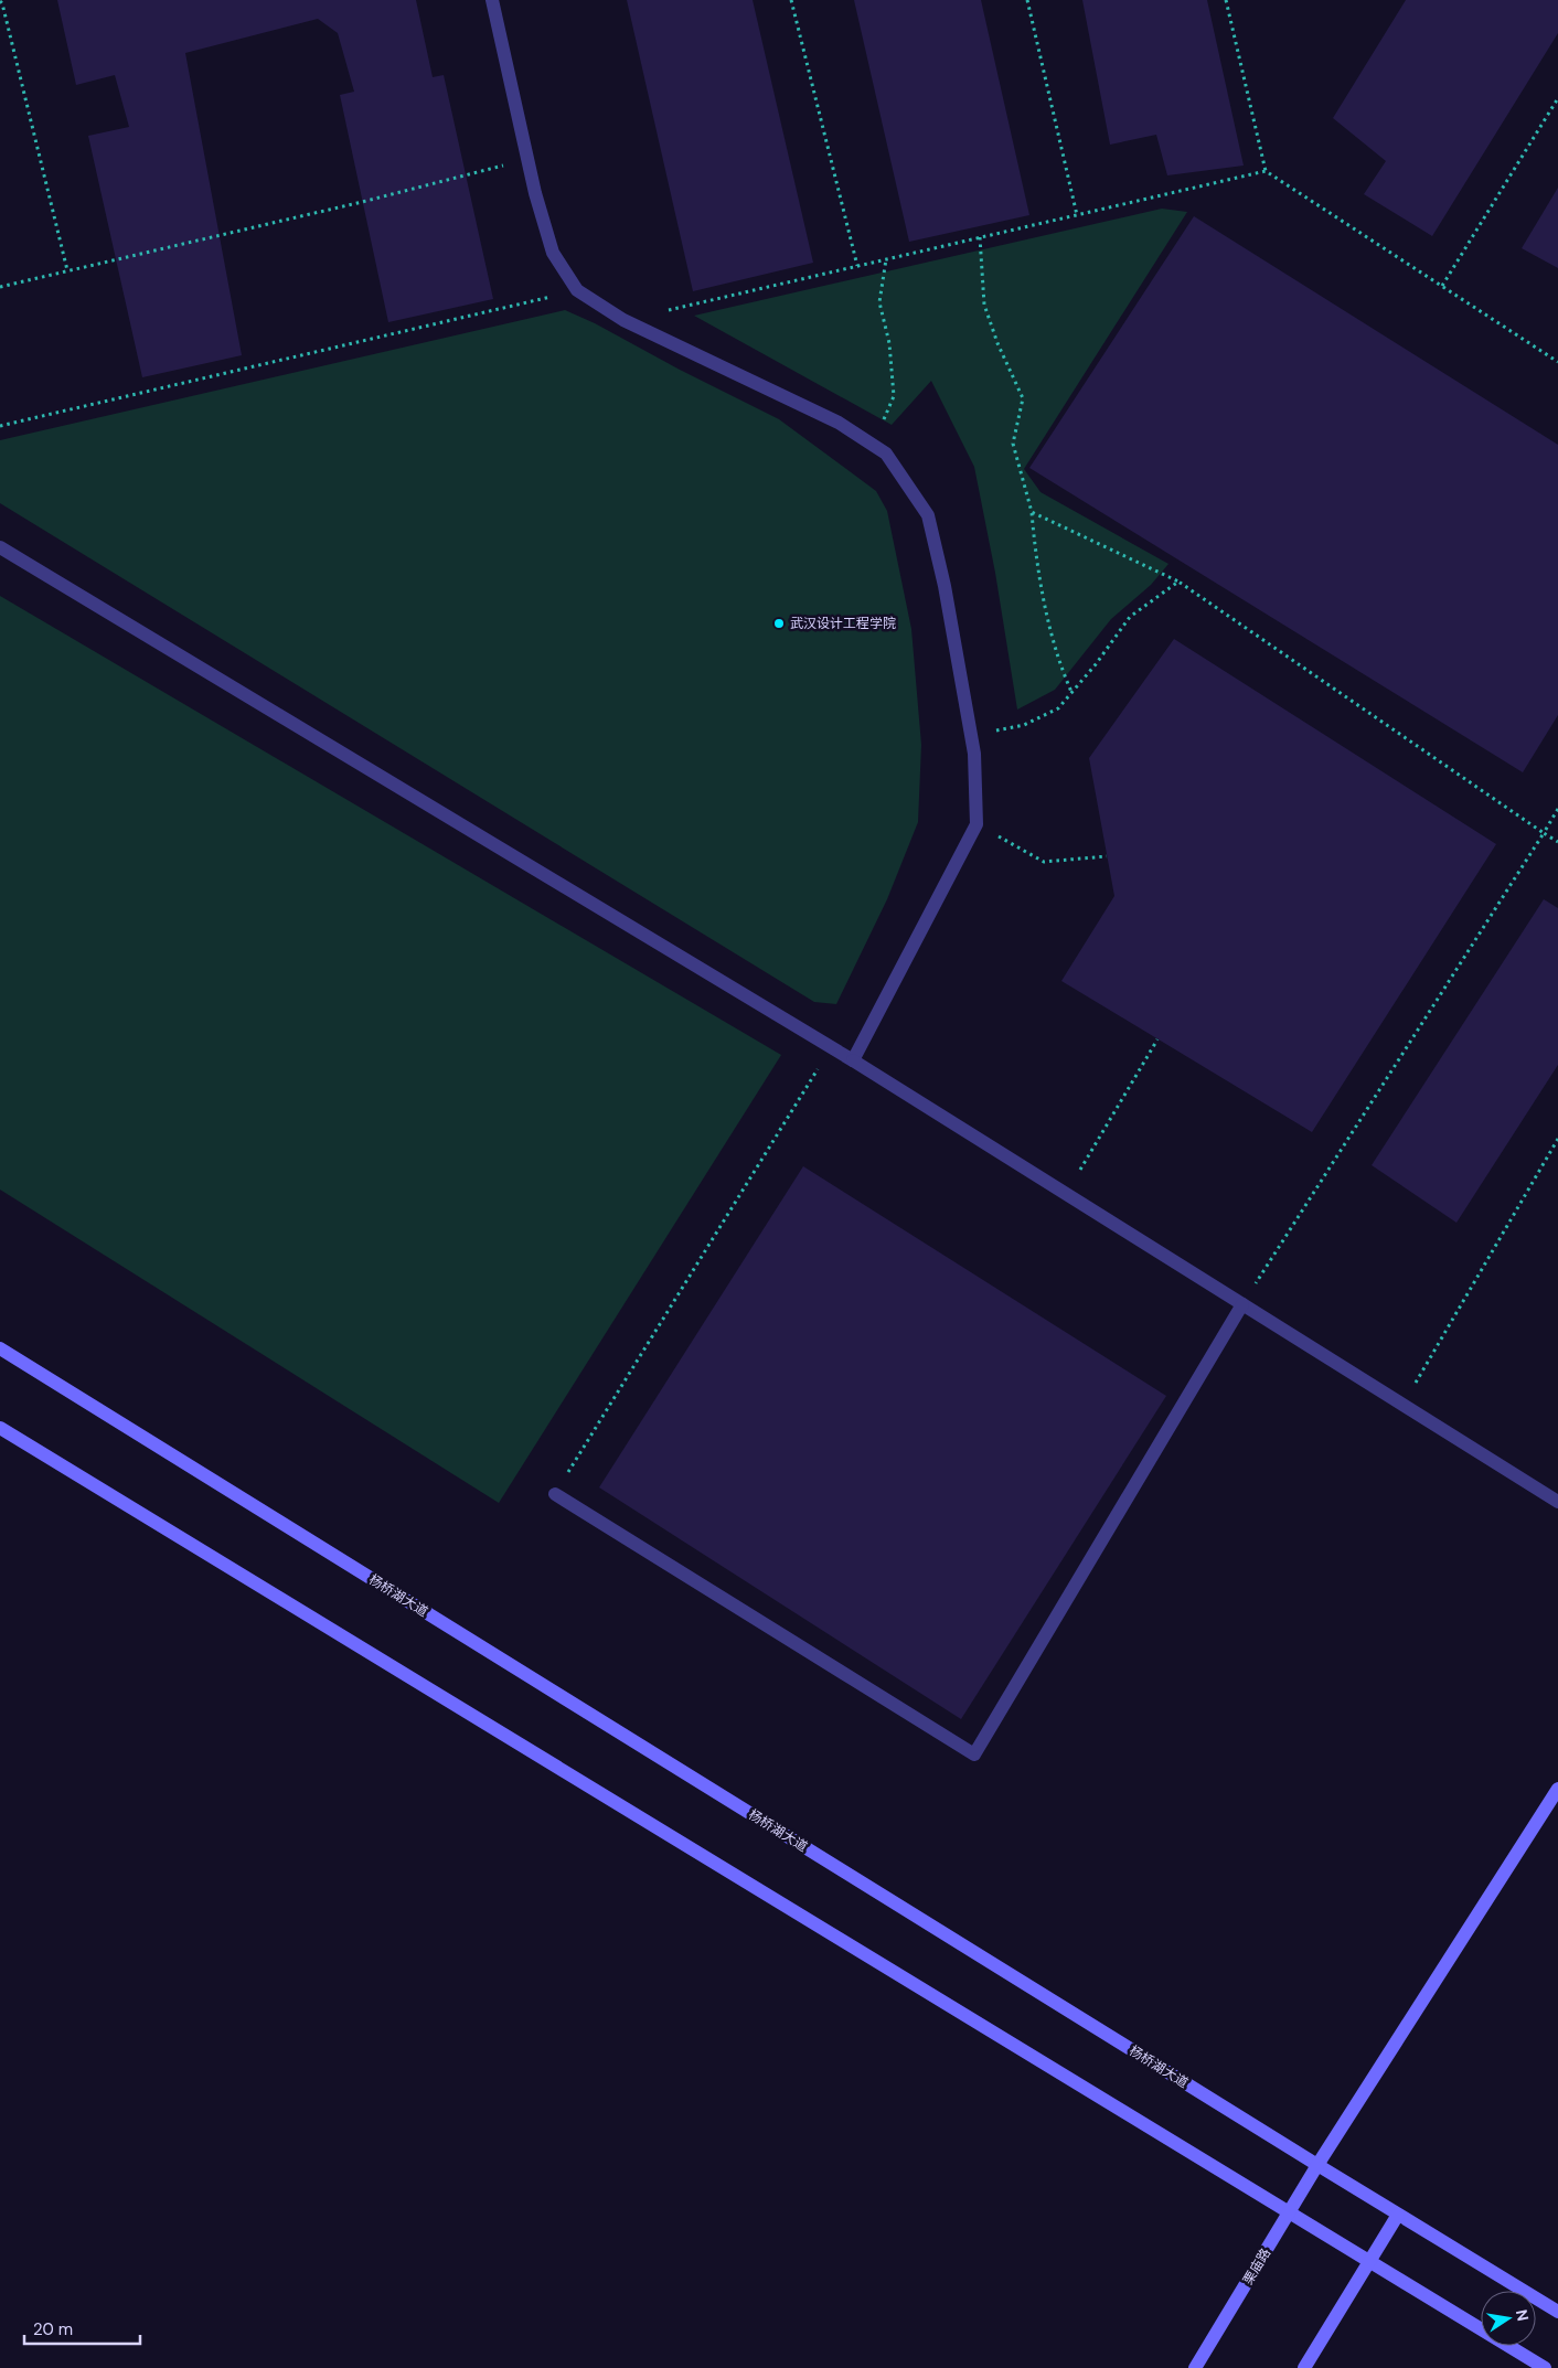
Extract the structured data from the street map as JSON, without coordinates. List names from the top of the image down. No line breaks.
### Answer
{"streets":{"main road":["杨桥湖大道","栗庙路"]},"crossings":[["杨桥湖大道","栗庙路"]],"places":["武汉设计工程学院"],"scale_bar":"20 m","north":"right"}
